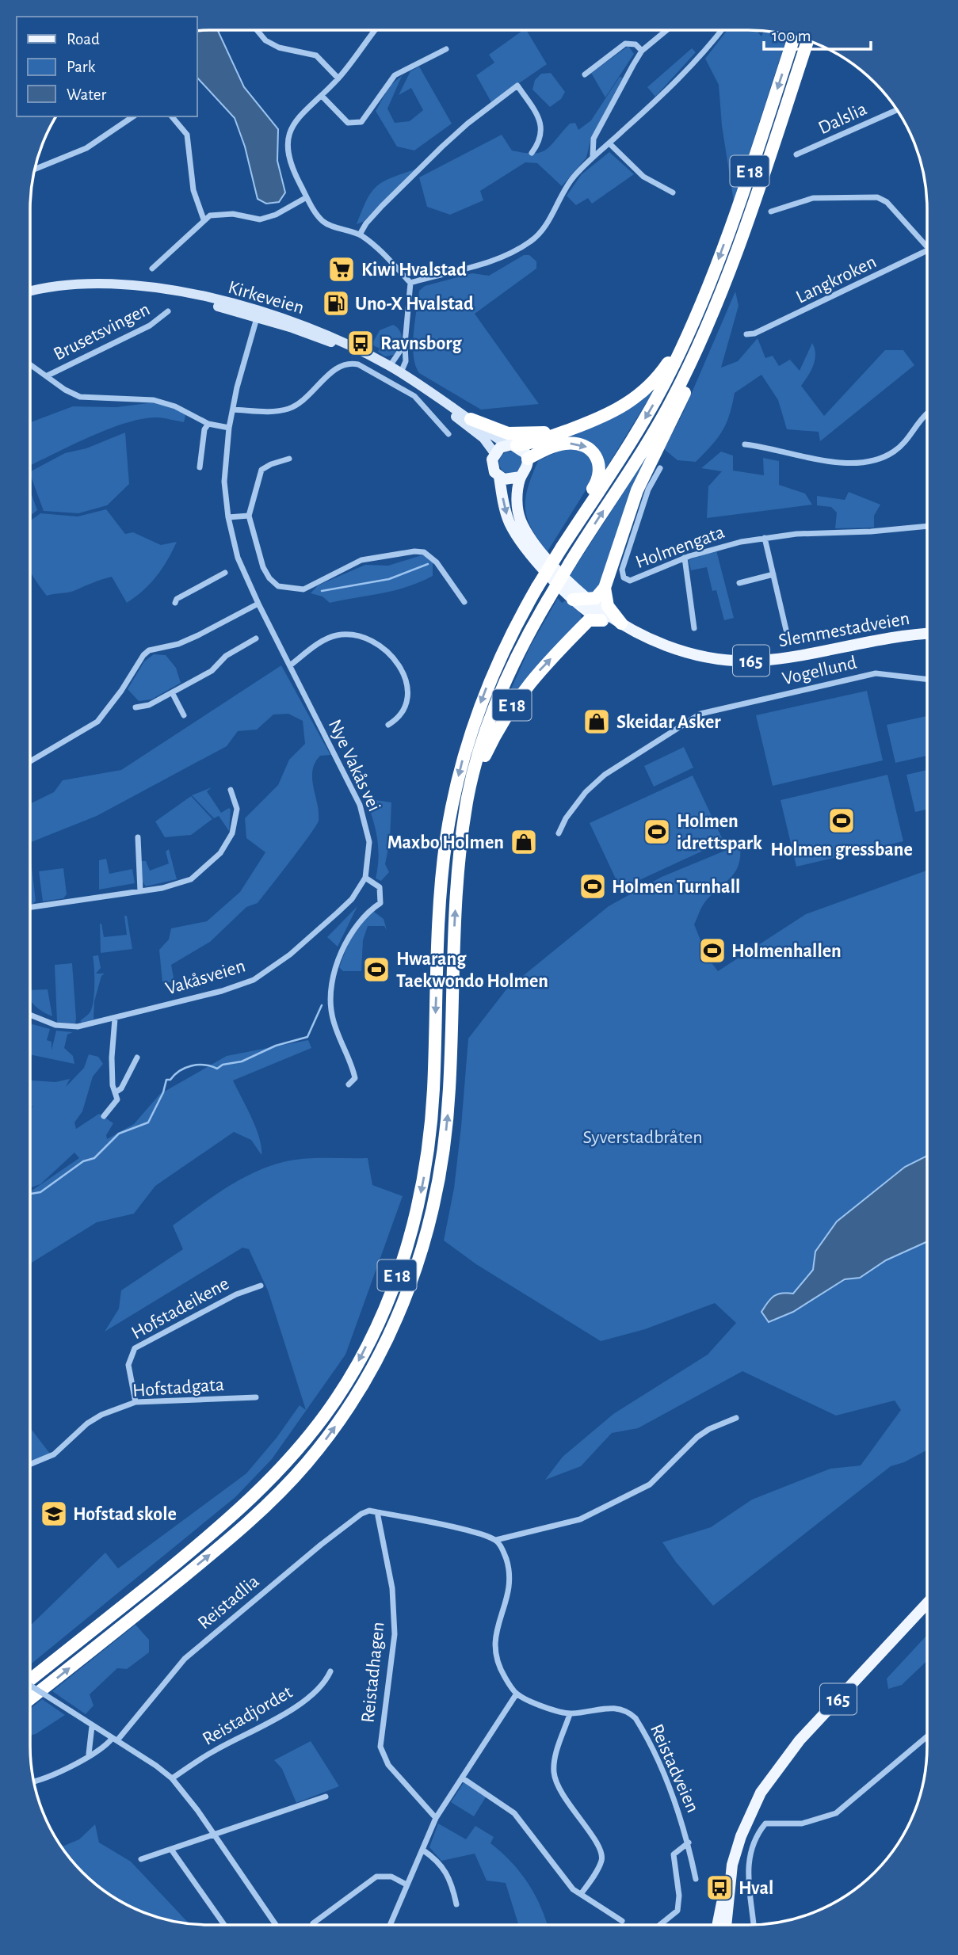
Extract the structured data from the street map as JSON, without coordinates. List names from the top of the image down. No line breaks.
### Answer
{"streets":{"highway":["E 18"],"main road":["Kirkeveien","Slemmestadveien","165"],"street":["Dalslia","Langkroken","Brusetsvingen","Holmengata","Vogellund","Nye Vakås vei","Vakåsveien","Hofstadeikene","Hofstadgata","Reistadlia","Reistadhagen","Reistadjordet","Reistadveien"]},"crossings":[["E 18","Kirkeveien"],["E 18","Slemmestadveien"],["E 18","165"],["Kirkeveien","Slemmestadveien"],["Kirkeveien","165"],["Kirkeveien","Nye Vakås vei"],["Brusetsvingen","Nye Vakås vei"],["Slemmestadveien","165"],["Nye Vakås vei","Vakåsveien"],["Hofstadeikene","Hofstadgata"],["Reistadlia","Reistadhagen"]],"parks":["Syverstadbråten"],"places":{"supermarket":["Kiwi Hvalstad"],"fuel station":["Uno-X Hvalstad"],"bus stop":["Ravnsborg","Hval"],"shop":["Skeidar Asker","Maxbo Holmen"],"sports":["Holmen gressbane","Holmen idrettspark","Holmen Turnhall","Holmenhallen","Hwarang Taekwondo Holmen"],"school or university":["Hofstad skole"]},"legend":["Road","Park","Water"],"scale_bar":"100 m"}
